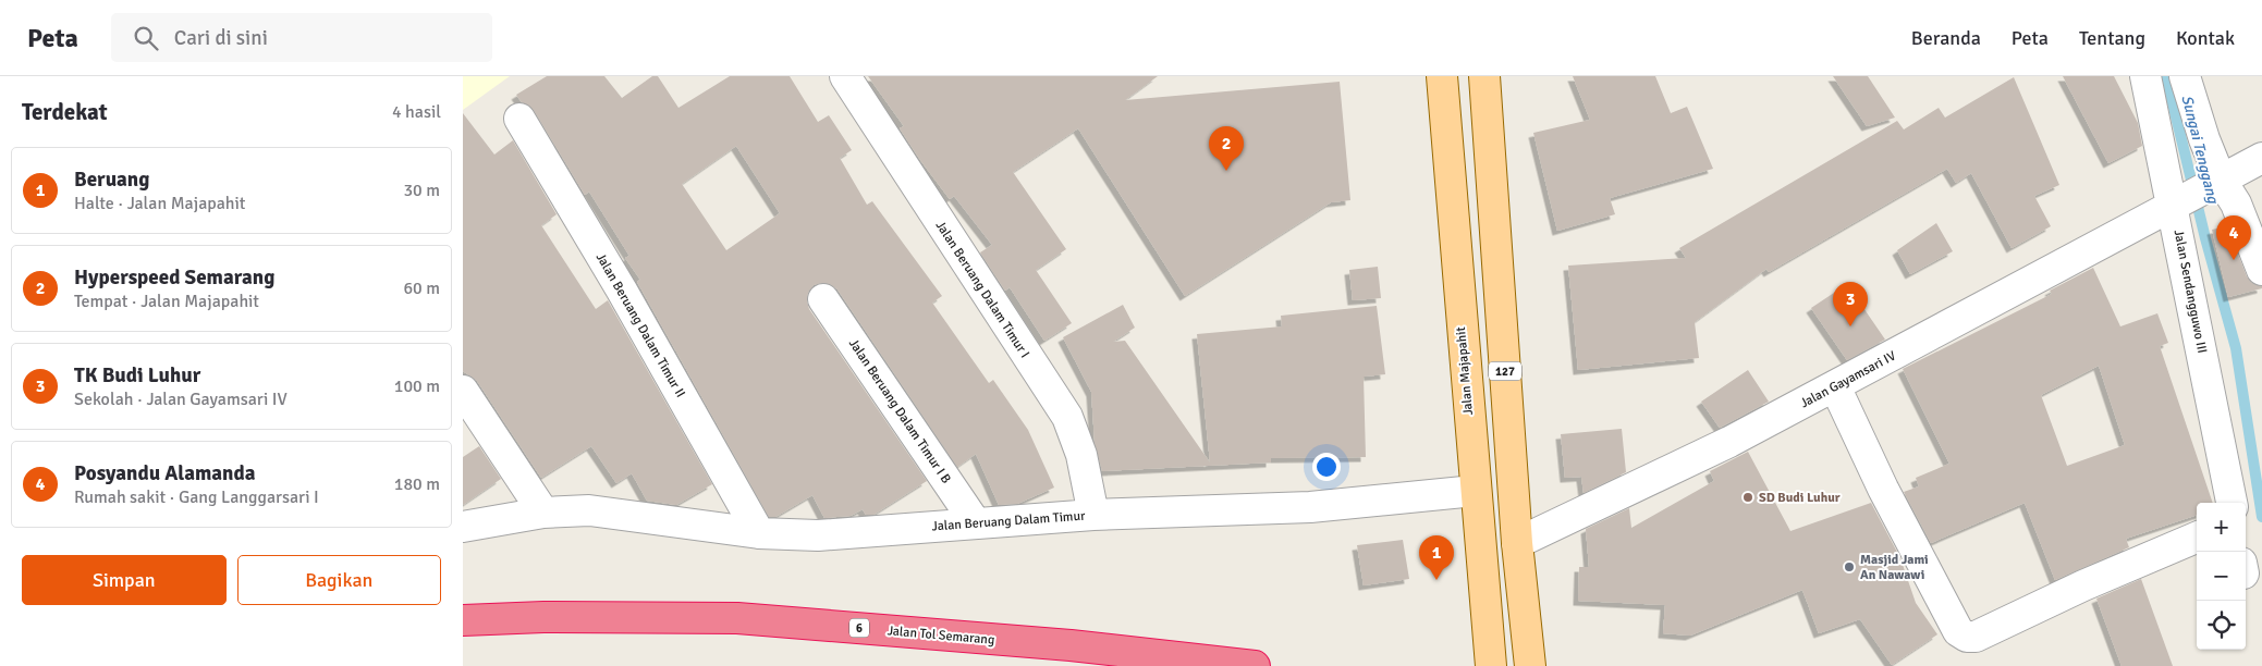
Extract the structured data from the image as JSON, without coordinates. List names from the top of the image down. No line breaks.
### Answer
{"streets":{"highway":["6","Jalan Tol Semarang"],"main road":["Jalan Majapahit","127"],"street":["Jalan Beruang Dalam Timur I","Jalan Sendangguwo III","Jalan Beruang Dalam Timur II","Jalan Gayamsari IV","Jalan Beruang Dalam Timur I B","Jalan Beruang Dalam Timur"]},"crossings":[["Jalan Beruang Dalam Timur I","Jalan Beruang Dalam Timur"],["Jalan Sendangguwo III","Jalan Gayamsari IV"],["Jalan Beruang Dalam Timur II","Jalan Beruang Dalam Timur"],["Jalan Majapahit","Jalan Beruang Dalam Timur"],["127","Jalan Gayamsari IV"],["Jalan Beruang Dalam Timur I B","Jalan Beruang Dalam Timur"]],"water":["Sungai Tenggang"],"places":["SD Budi Luhur","Masjid Jami An Nawawi"],"page":{"header":"Peta","search":"Cari di sini","nav":["Beranda","Peta","Tentang","Kontak"],"heading":["Terdekat","4 hasil"],"pins":["2","4","3","1"],"list":[{"mark":"1","name":"Beruang","note":"Halte · Jalan Majapahit","value":"30 m"},{"mark":"2","name":"Hyperspeed Semarang","note":"Tempat · Jalan Majapahit","value":"60 m"},{"mark":"3","name":"TK Budi Luhur","note":"Sekolah · Jalan Gayamsari IV","value":"100 m"},{"mark":"4","name":"Posyandu Alamanda","note":"Rumah sakit · Gang Langgarsari I","value":"180 m"}],"map_buttons":["+","−"],"buttons":["Simpan","Bagikan"]}}
